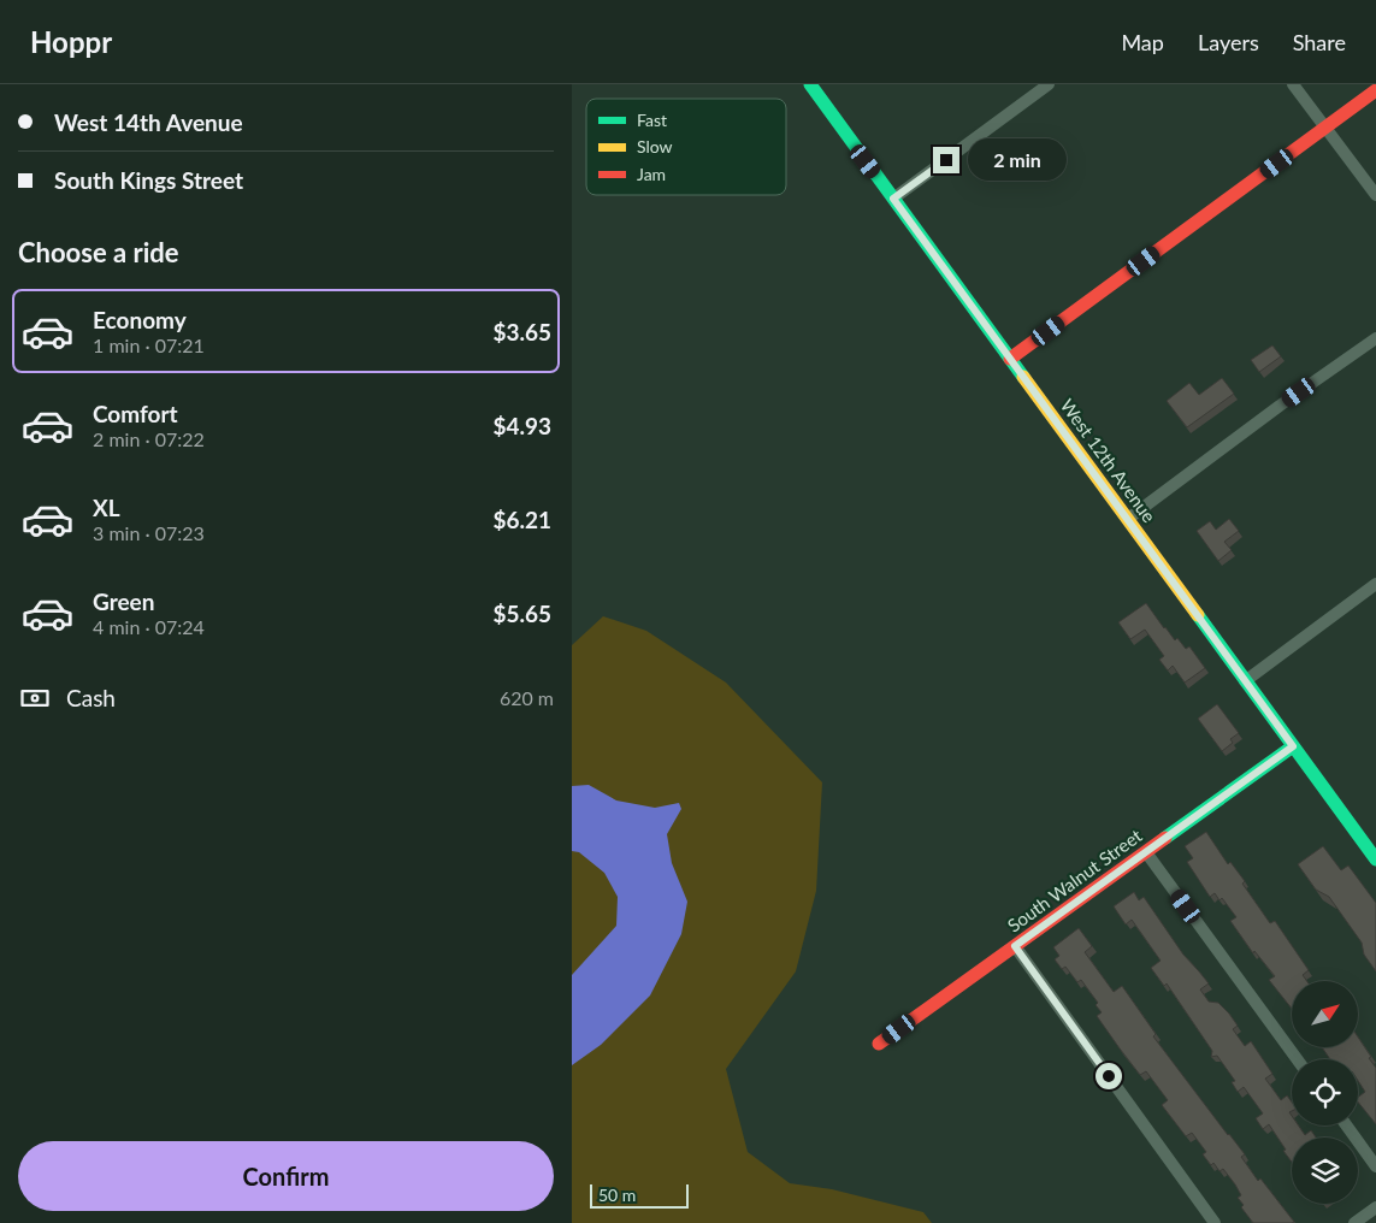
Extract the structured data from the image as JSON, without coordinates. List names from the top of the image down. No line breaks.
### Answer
{"streets":{"main road":["West 12th Avenue","South Walnut Street"]},"crossings":[["West 12th Avenue","South Walnut Street"]],"legend":["Fast","Slow","Jam"],"scale_bar":"50 m","north":"top right","page":{"header":"Hoppr","nav":["Map","Layers","Share"],"banner":["West 14th Avenue","South Kings Street"],"bubble":"2 min","heading":"Choose a ride","list":[{"name":"Economy","note":"1 min · 07:21","value":"$3.65"},{"name":"Comfort","note":"2 min · 07:22","value":"$4.93"},{"name":"XL","note":"3 min · 07:23","value":"$6.21"},{"name":"Green","note":"4 min · 07:24","value":"$5.65"}],"pay":["Cash","620 m"],"buttons":"Confirm","scale":"50 m"}}
